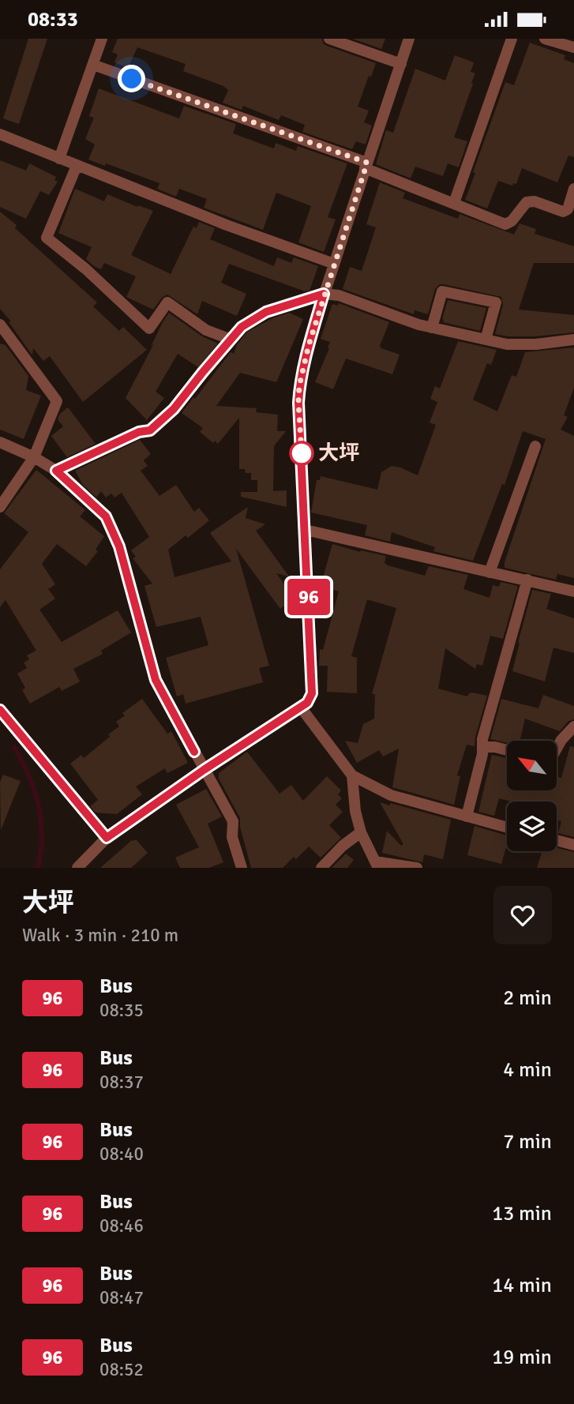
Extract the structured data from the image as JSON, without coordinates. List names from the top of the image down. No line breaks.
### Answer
{"places":["大坪"],"lines":["bus line 96"],"north":"top left","page":{"status":"08:33","on_map":"96","heading":["大坪","Walk · 3 min · 210 m"],"list":[{"mark":"96","name":"Bus","note":"08:35","value":"2 min"},{"mark":"96","name":"Bus","note":"08:37","value":"4 min"},{"mark":"96","name":"Bus","note":"08:40","value":"7 min"},{"mark":"96","name":"Bus","note":"08:46","value":"13 min"},{"mark":"96","name":"Bus","note":"08:47","value":"14 min"},{"mark":"96","name":"Bus","note":"08:52","value":"19 min"}]}}
